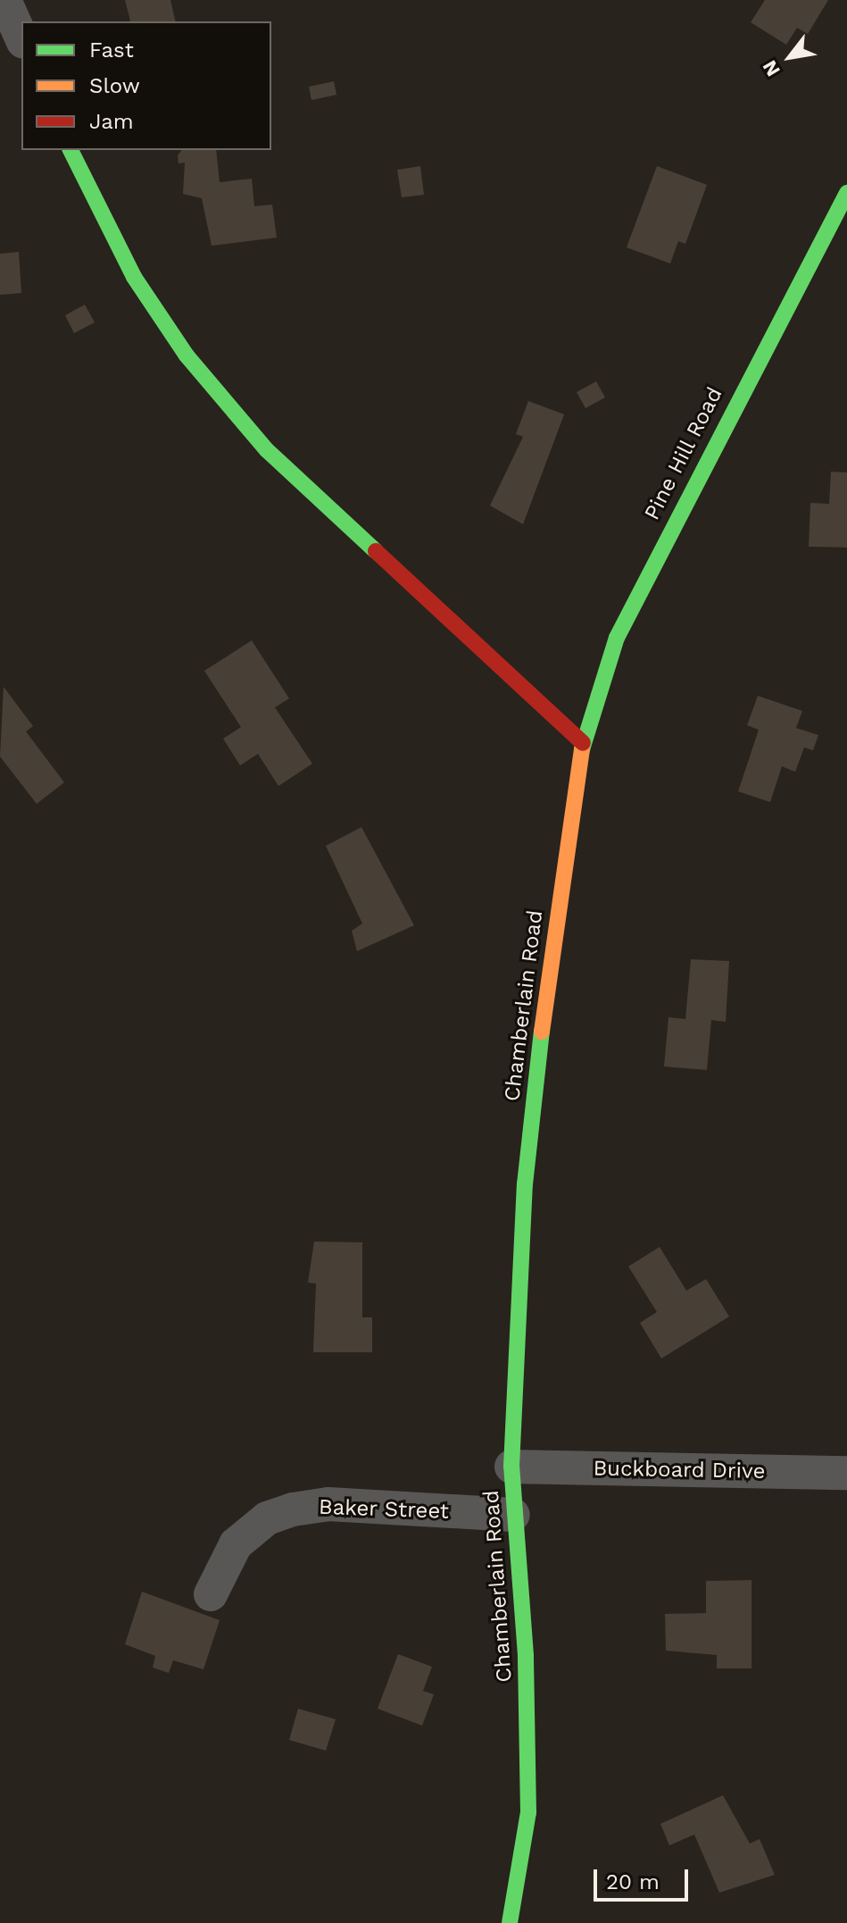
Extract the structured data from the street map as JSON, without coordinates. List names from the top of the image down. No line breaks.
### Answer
{"streets":{"street":["Pine Hill Road","Chamberlain Road","Buckboard Drive","Baker Street"]},"crossings":[["Pine Hill Road","Chamberlain Road"],["Chamberlain Road","Buckboard Drive"],["Chamberlain Road","Baker Street"]],"legend":["Fast","Slow","Jam"],"scale_bar":"20 m","north":"bottom left"}
